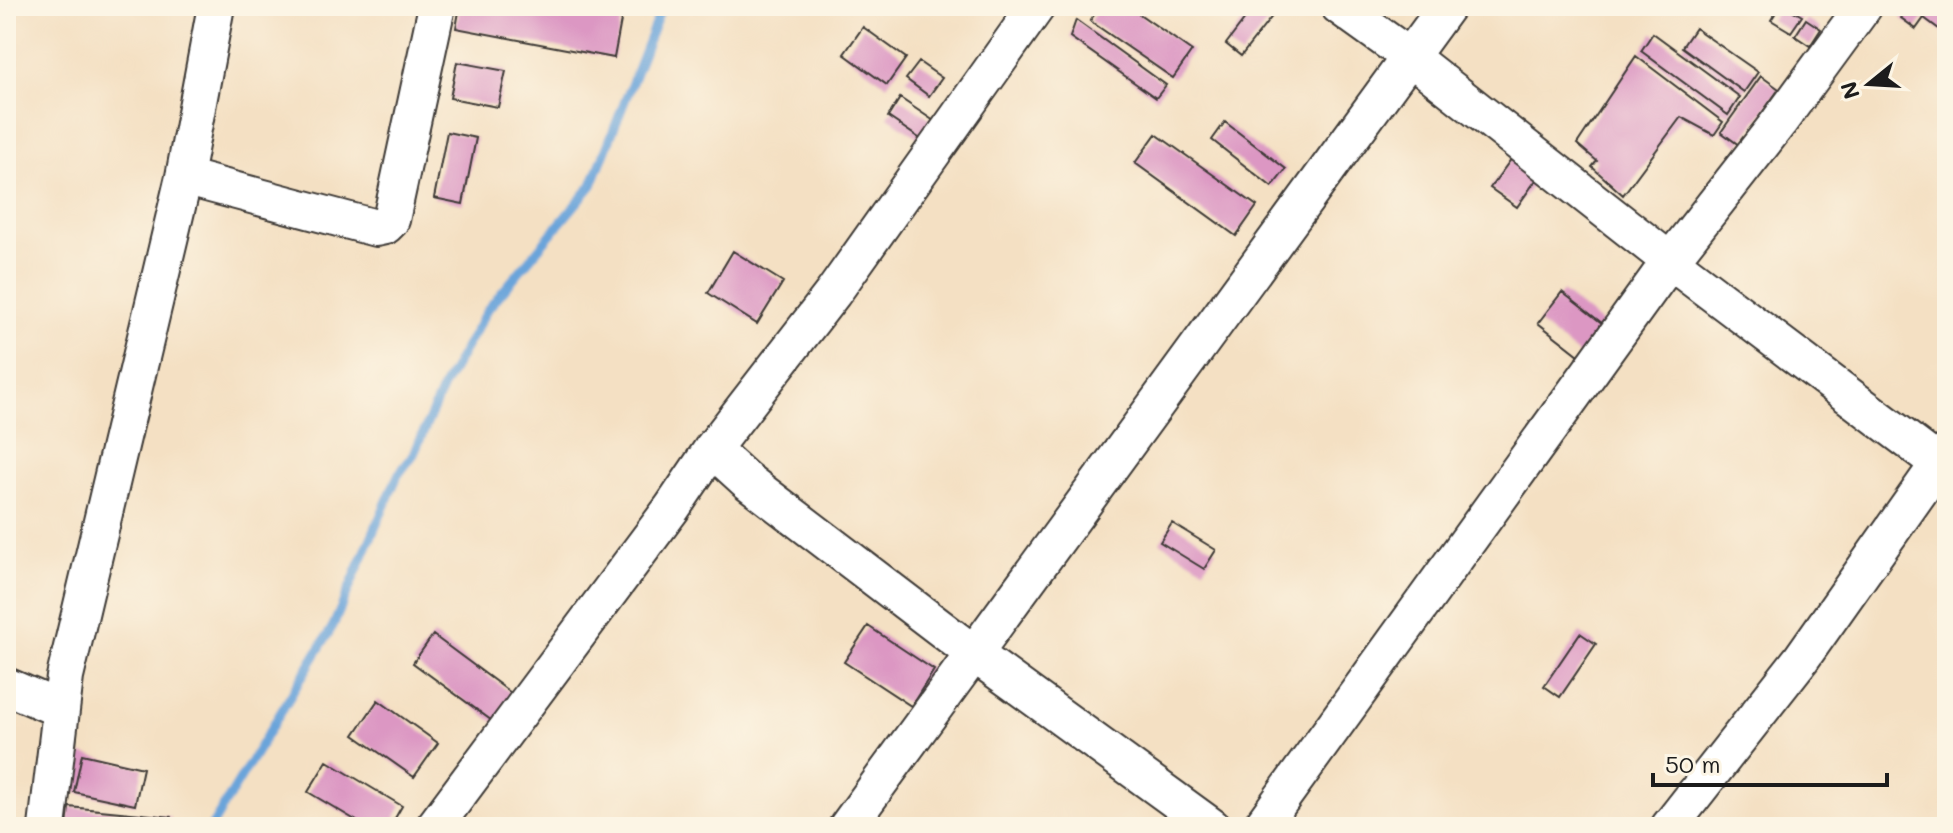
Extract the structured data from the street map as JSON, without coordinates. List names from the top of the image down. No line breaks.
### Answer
{"scale_bar":"50 m","north":"left"}
